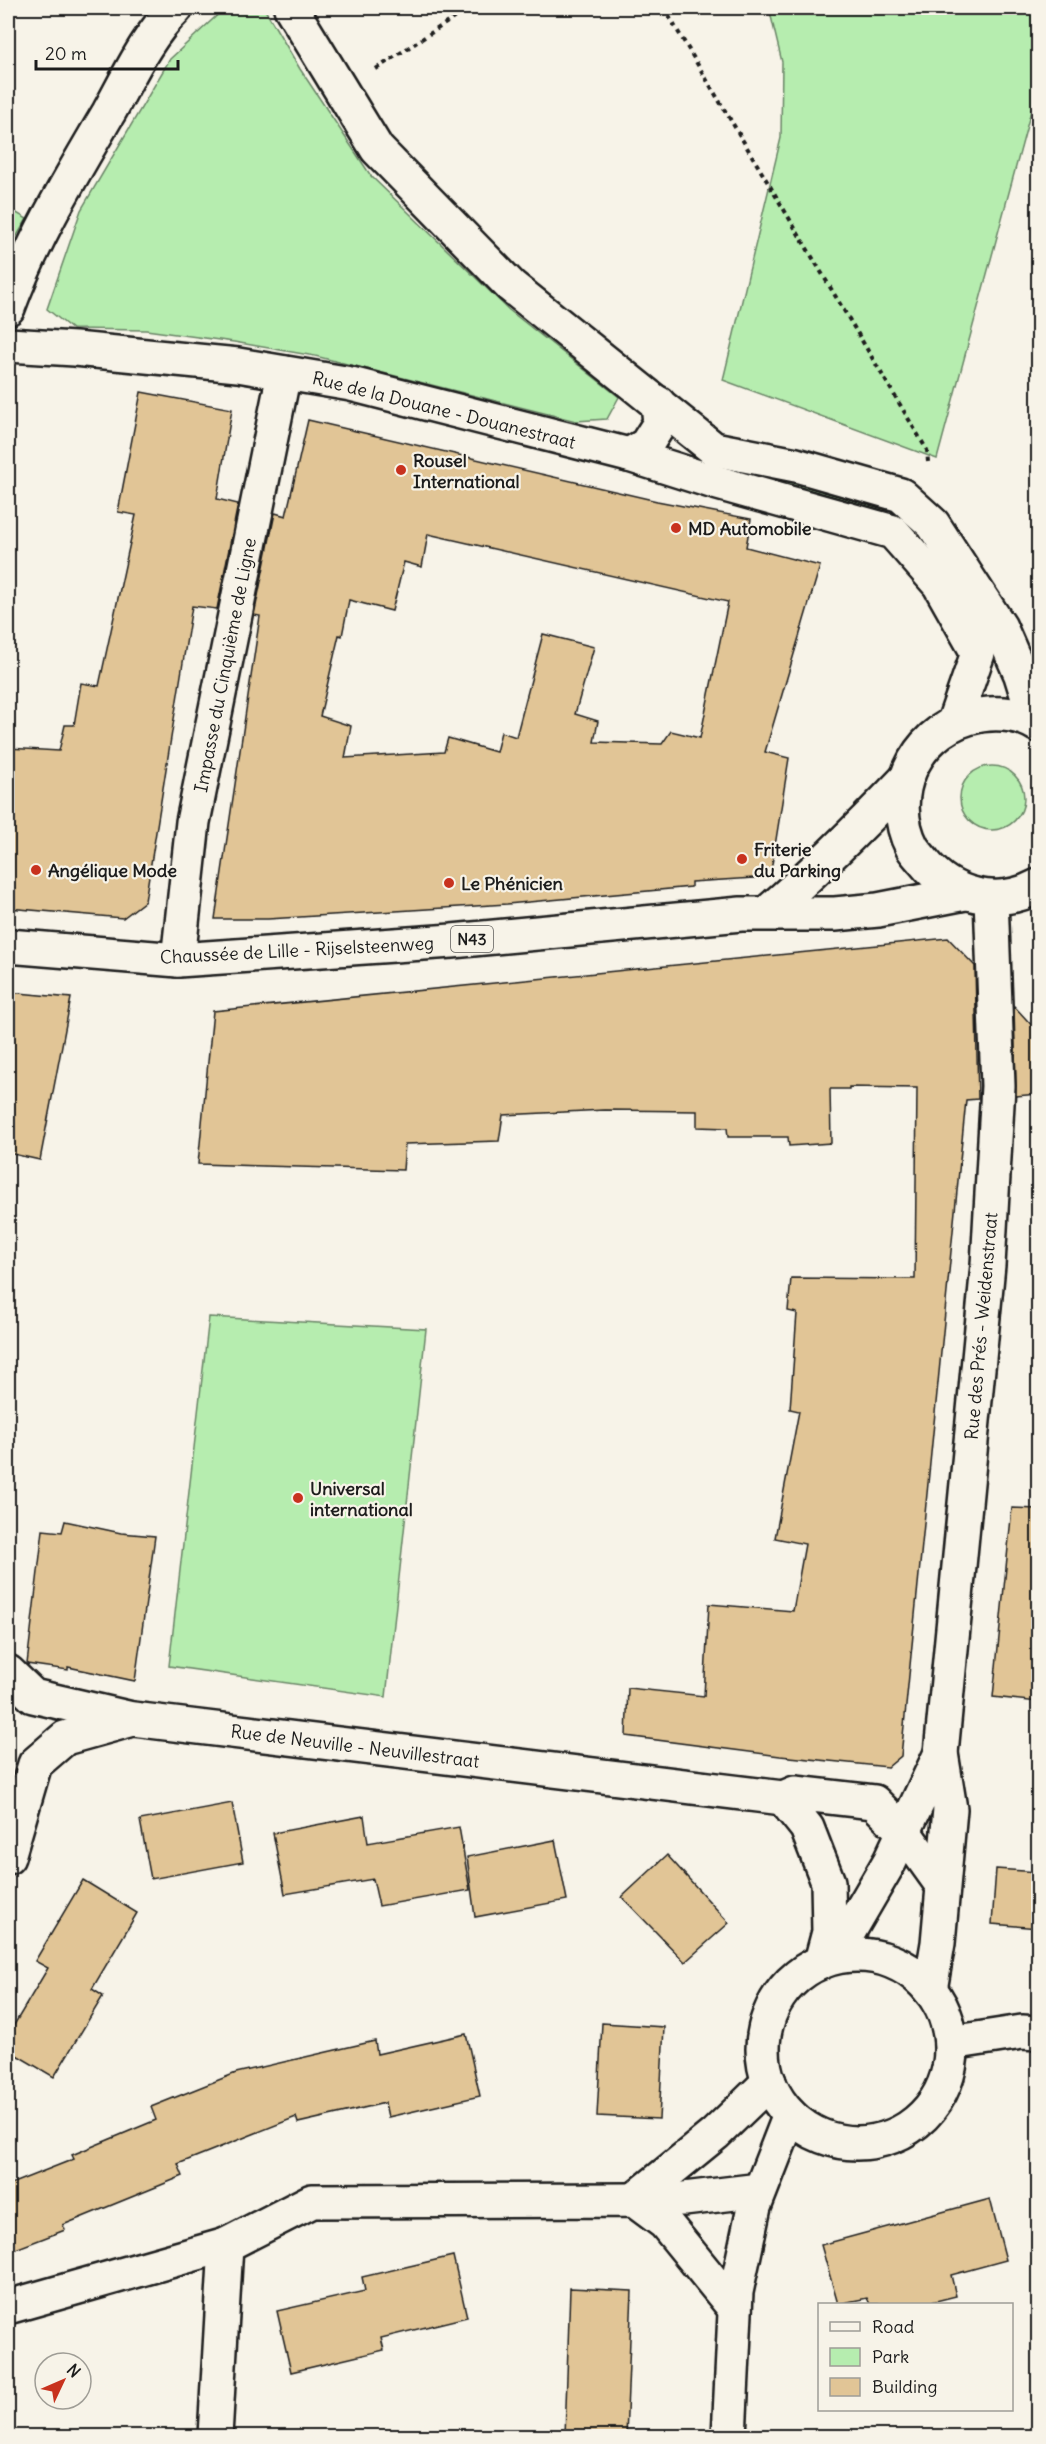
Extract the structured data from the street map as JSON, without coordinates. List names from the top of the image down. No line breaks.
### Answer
{"streets":{"street":["Rue de la Douane - Douanestraat","Impasse du Cinquième de Ligne","N43","Chaussée de Lille - Rijselsteenweg","Rue des Prés - Weidenstraat","Rue de Neuville - Neuvillestraat"]},"crossings":[["Rue de la Douane - Douanestraat","Impasse du Cinquième de Ligne"],["Impasse du Cinquième de Ligne","Chaussée de Lille - Rijselsteenweg"],["N43","Chaussée de Lille - Rijselsteenweg"],["N43","Rue des Prés - Weidenstraat"],["Chaussée de Lille - Rijselsteenweg","Rue des Prés - Weidenstraat"],["Rue des Prés - Weidenstraat","Rue de Neuville - Neuvillestraat"]],"places":["Rousel International","MD Automobile","Friterie du Parking","Angélique Mode","Le Phénicien","Universal international"],"legend":["Road","Park","Building"],"scale_bar":"20 m","north":"top right"}
